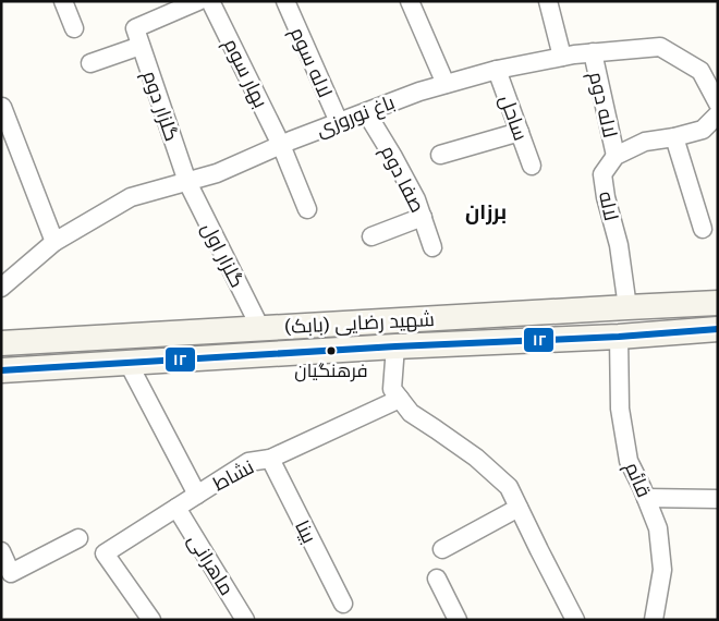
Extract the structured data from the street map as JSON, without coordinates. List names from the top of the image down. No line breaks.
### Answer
{"streets":{"main road":["شهید رضایی (بابک)"],"street":["لاله سوم","بهار سوم","لاله دوم","گلزار دوم","باغ نوروزی","ساحل","صفا دوم","لاله","گلزار اول","نشاط","قائم","بینا","ماهرانی"]},"crossings":[["لاله سوم","باغ نوروزی"],["بهار سوم","باغ نوروزی"],["لاله دوم","باغ نوروزی"],["لاله دوم","لاله"],["گلزار دوم","باغ نوروزی"],["گلزار دوم","گلزار اول"],["باغ نوروزی","ساحل"],["باغ نوروزی","صفا دوم"],["باغ نوروزی","گلزار اول"],["لاله","شهید رضایی (بابک)"],["گلزار اول","شهید رضایی (بابک)"],["شهید رضایی (بابک)","قائم"],["نشاط","بینا"],["نشاط","ماهرانی"]],"districts":["برزان"],"places":["فرهنگیان"],"lines":["transit line ۱۲"]}
